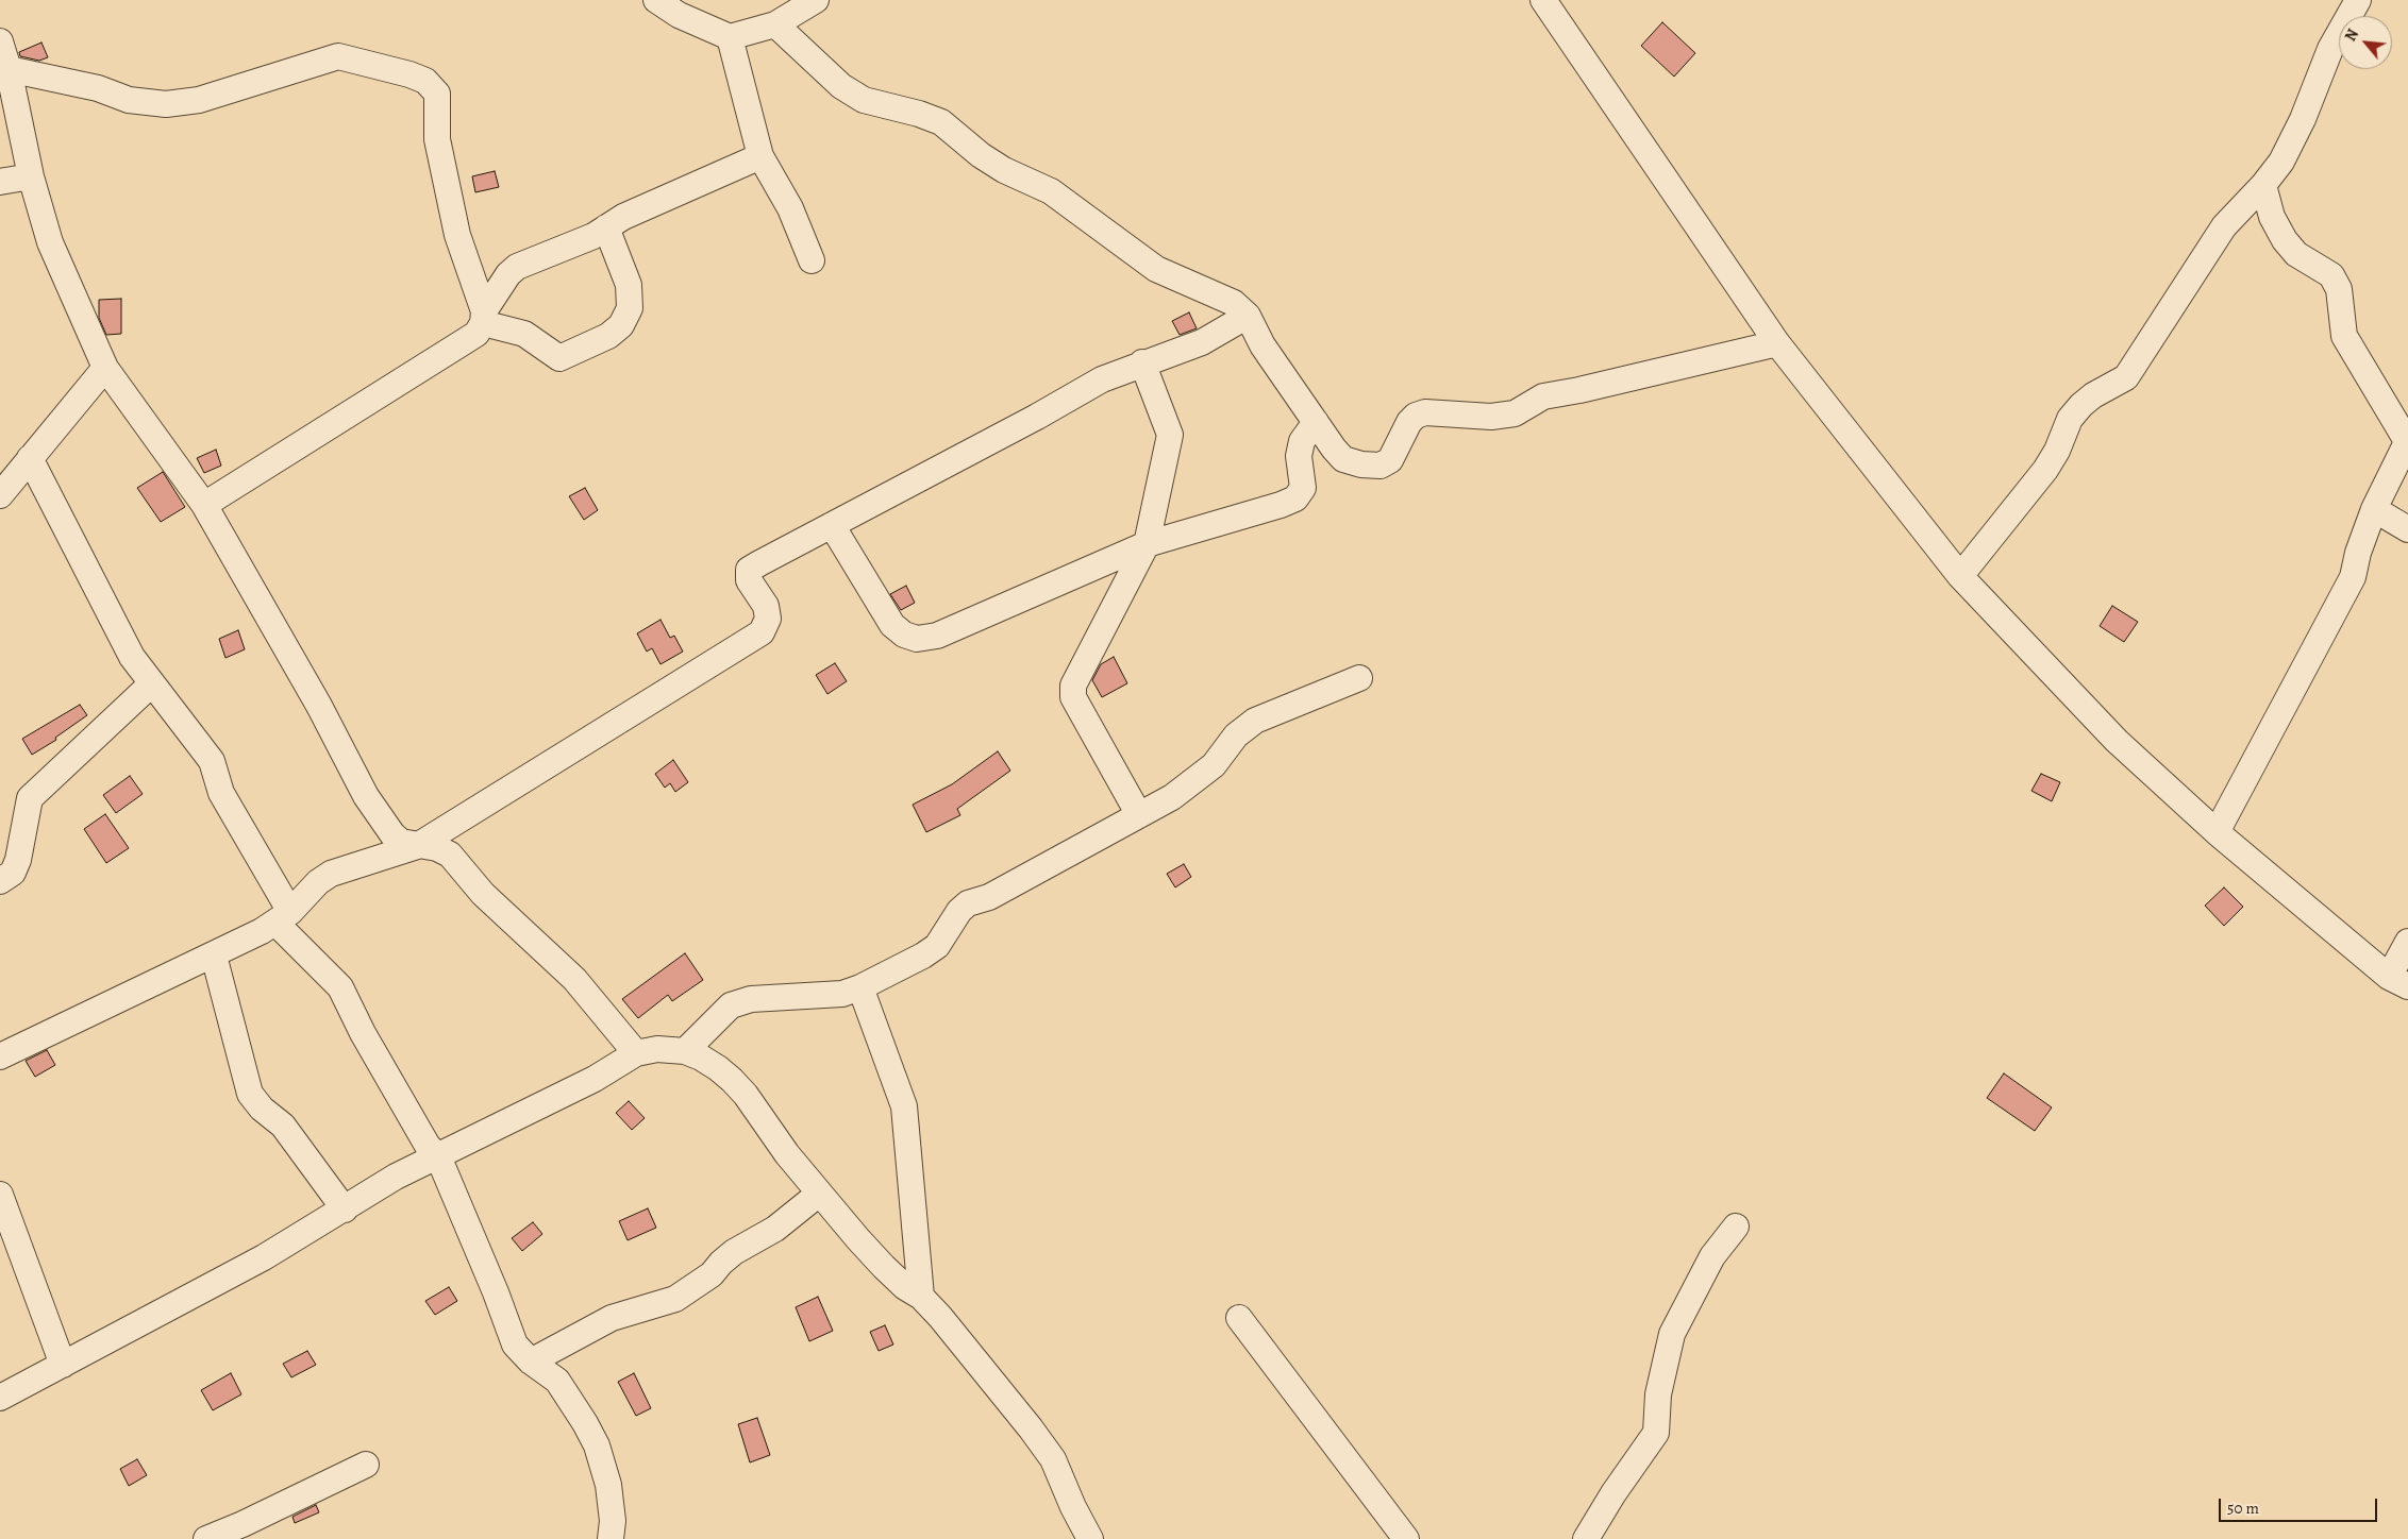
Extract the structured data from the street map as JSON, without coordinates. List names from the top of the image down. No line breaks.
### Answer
{"scale_bar":"50 m","north":"top left"}
